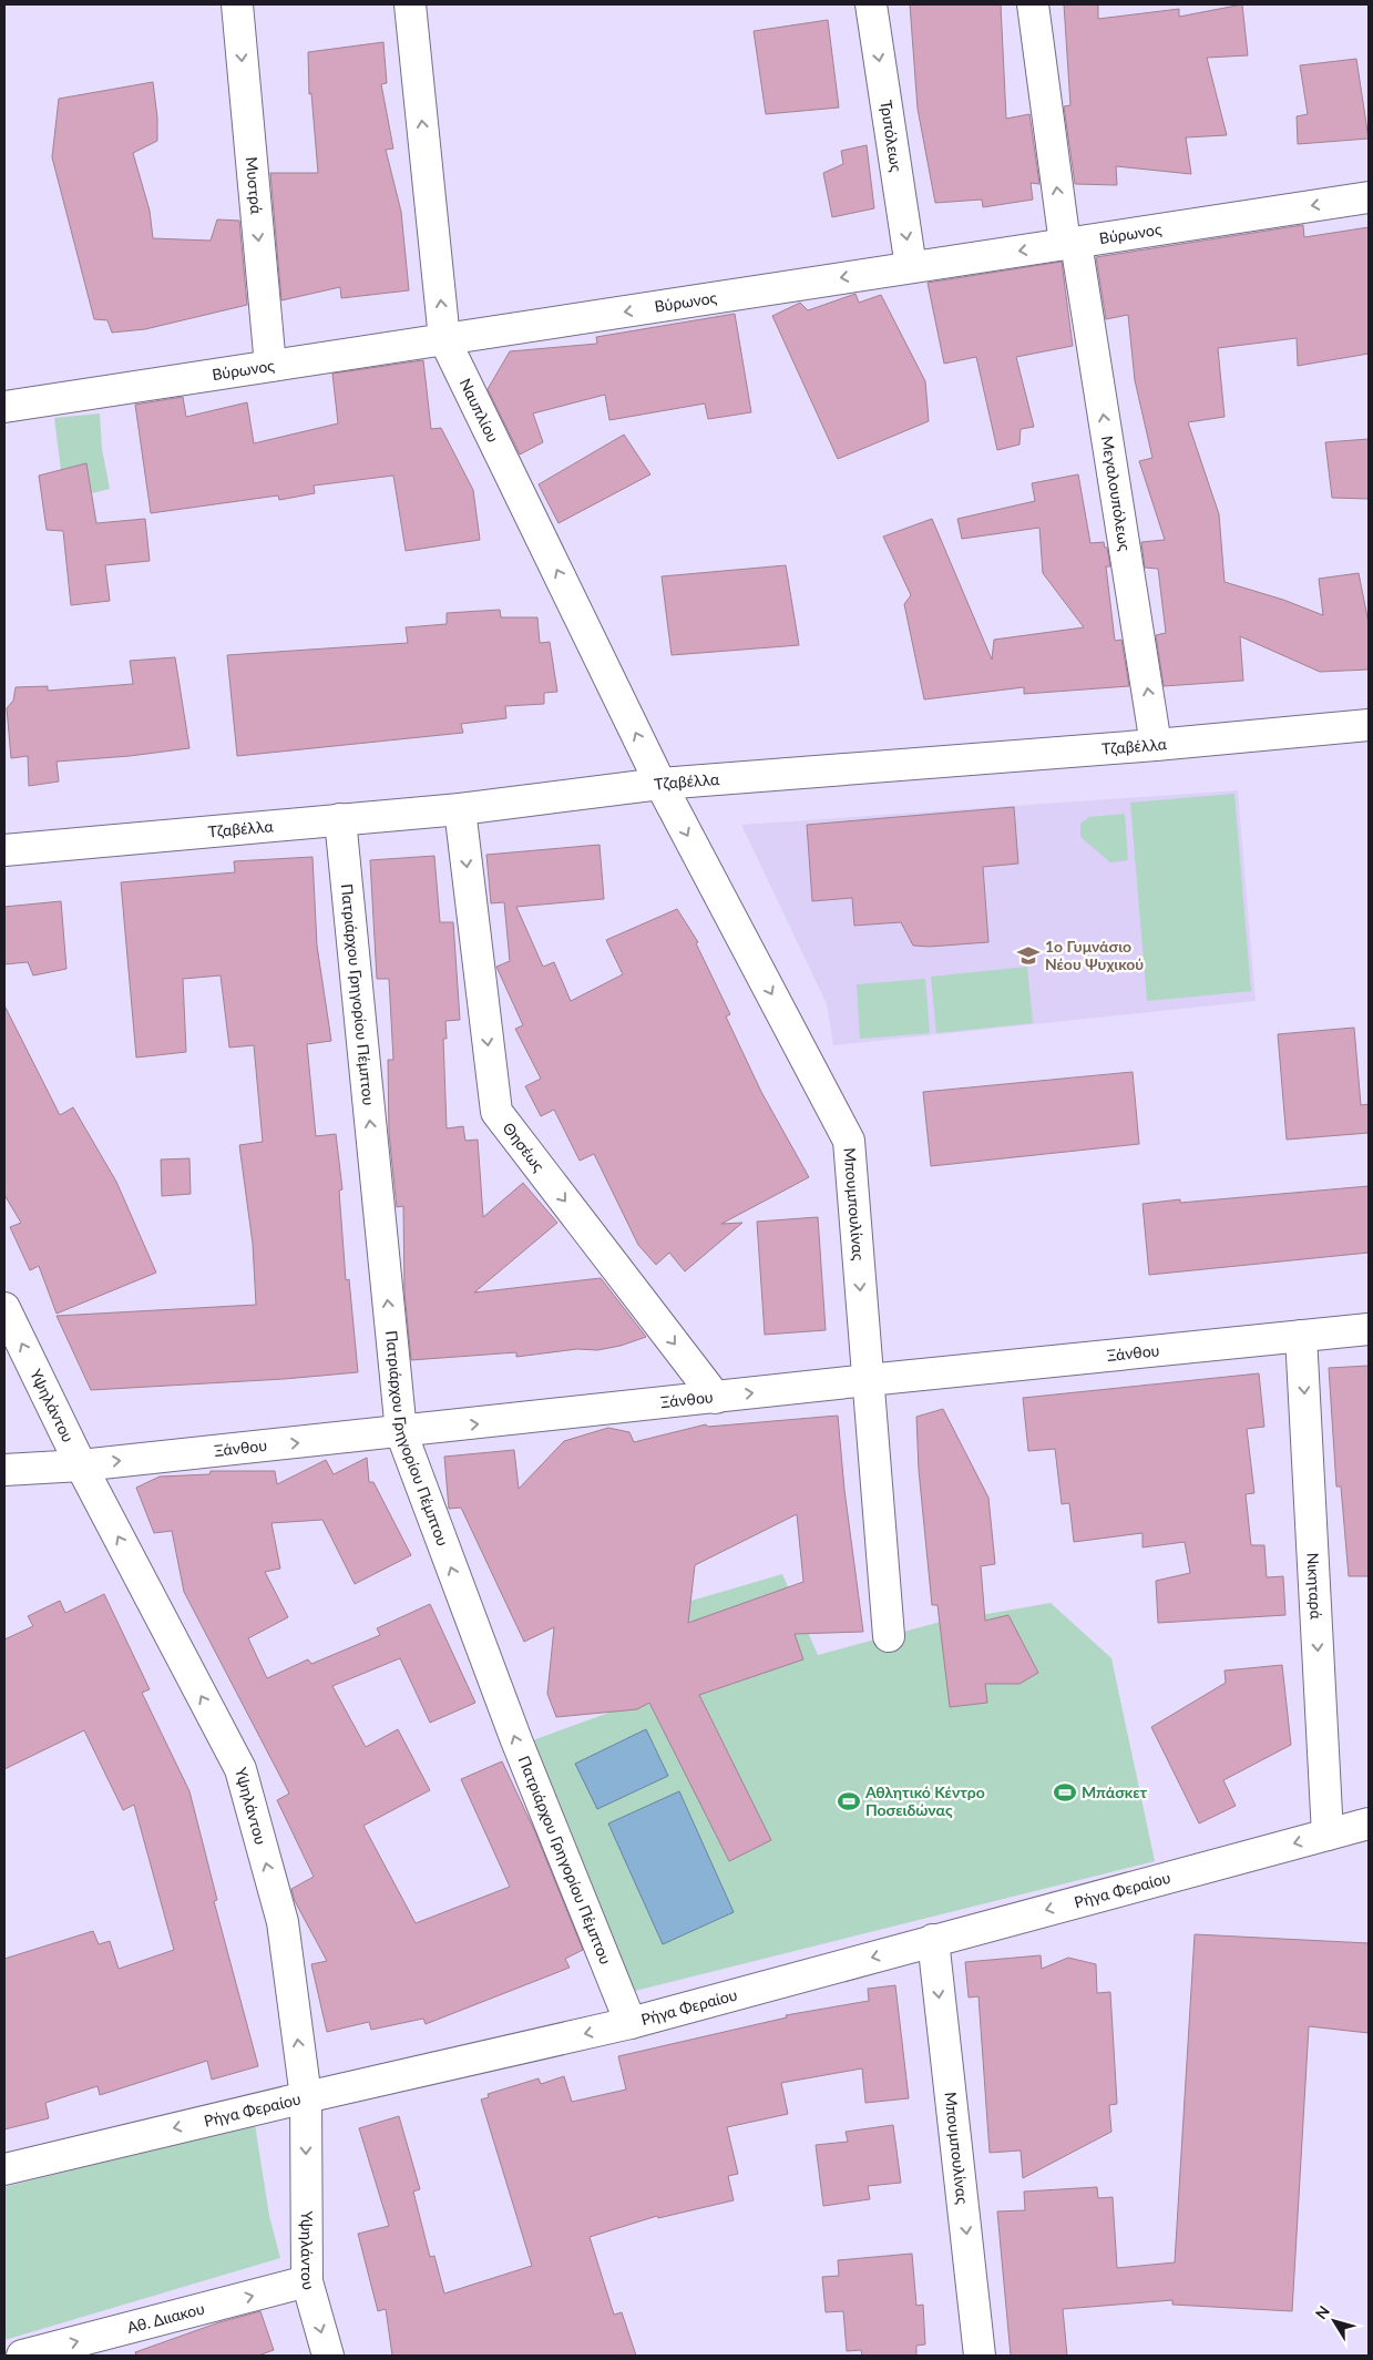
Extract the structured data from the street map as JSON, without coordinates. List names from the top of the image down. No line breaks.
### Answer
{"streets":{"street":["Τριπόλεως","Μυστρά","Βύρωνος","Ναυπλίου","Μεγαλουπόλεως","Τζαβέλλα","Πατριάρχου Γρηγορίου Πέμπτου","Θησέως","Μπουμπουλίνας","Ξάνθου","Υψηλάντου","Νικηταρά","Ρήγα Φεραίου","Αθ. Διιακου"]},"crossings":[["Τριπόλεως","Βύρωνος"],["Μυστρά","Βύρωνος"],["Βύρωνος","Ναυπλίου"],["Βύρωνος","Μεγαλουπόλεως"],["Ναυπλίου","Τζαβέλλα"],["Ναυπλίου","Μπουμπουλίνας"],["Μεγαλουπόλεως","Τζαβέλλα"],["Τζαβέλλα","Πατριάρχου Γρηγορίου Πέμπτου"],["Τζαβέλλα","Θησέως"],["Τζαβέλλα","Μπουμπουλίνας"],["Πατριάρχου Γρηγορίου Πέμπτου","Ξάνθου"],["Πατριάρχου Γρηγορίου Πέμπτου","Ρήγα Φεραίου"],["Θησέως","Ξάνθου"],["Μπουμπουλίνας","Ξάνθου"],["Μπουμπουλίνας","Ρήγα Φεραίου"],["Ξάνθου","Υψηλάντου"],["Ξάνθου","Νικηταρά"],["Υψηλάντου","Ρήγα Φεραίου"],["Υψηλάντου","Αθ. Διιακου"],["Νικηταρά","Ρήγα Φεραίου"]],"one_way":["Τριπόλεως","Μυστρά","Βύρωνος","Ναυπλίου","Μεγαλουπόλεως","Πατριάρχου Γρηγορίου Πέμπτου","Θησέως","Μπουμπουλίνας","Ξάνθου","Νικηταρά","Ρήγα Φεραίου","Αθ. Διιακου"],"places":{"school or university":["1ο Γυμνάσιο Νέου Ψυχικού"],"sports":["Μπάσκετ","Αθλητικό Κέντρο Ποσειδώνας"]},"north":"top left"}
